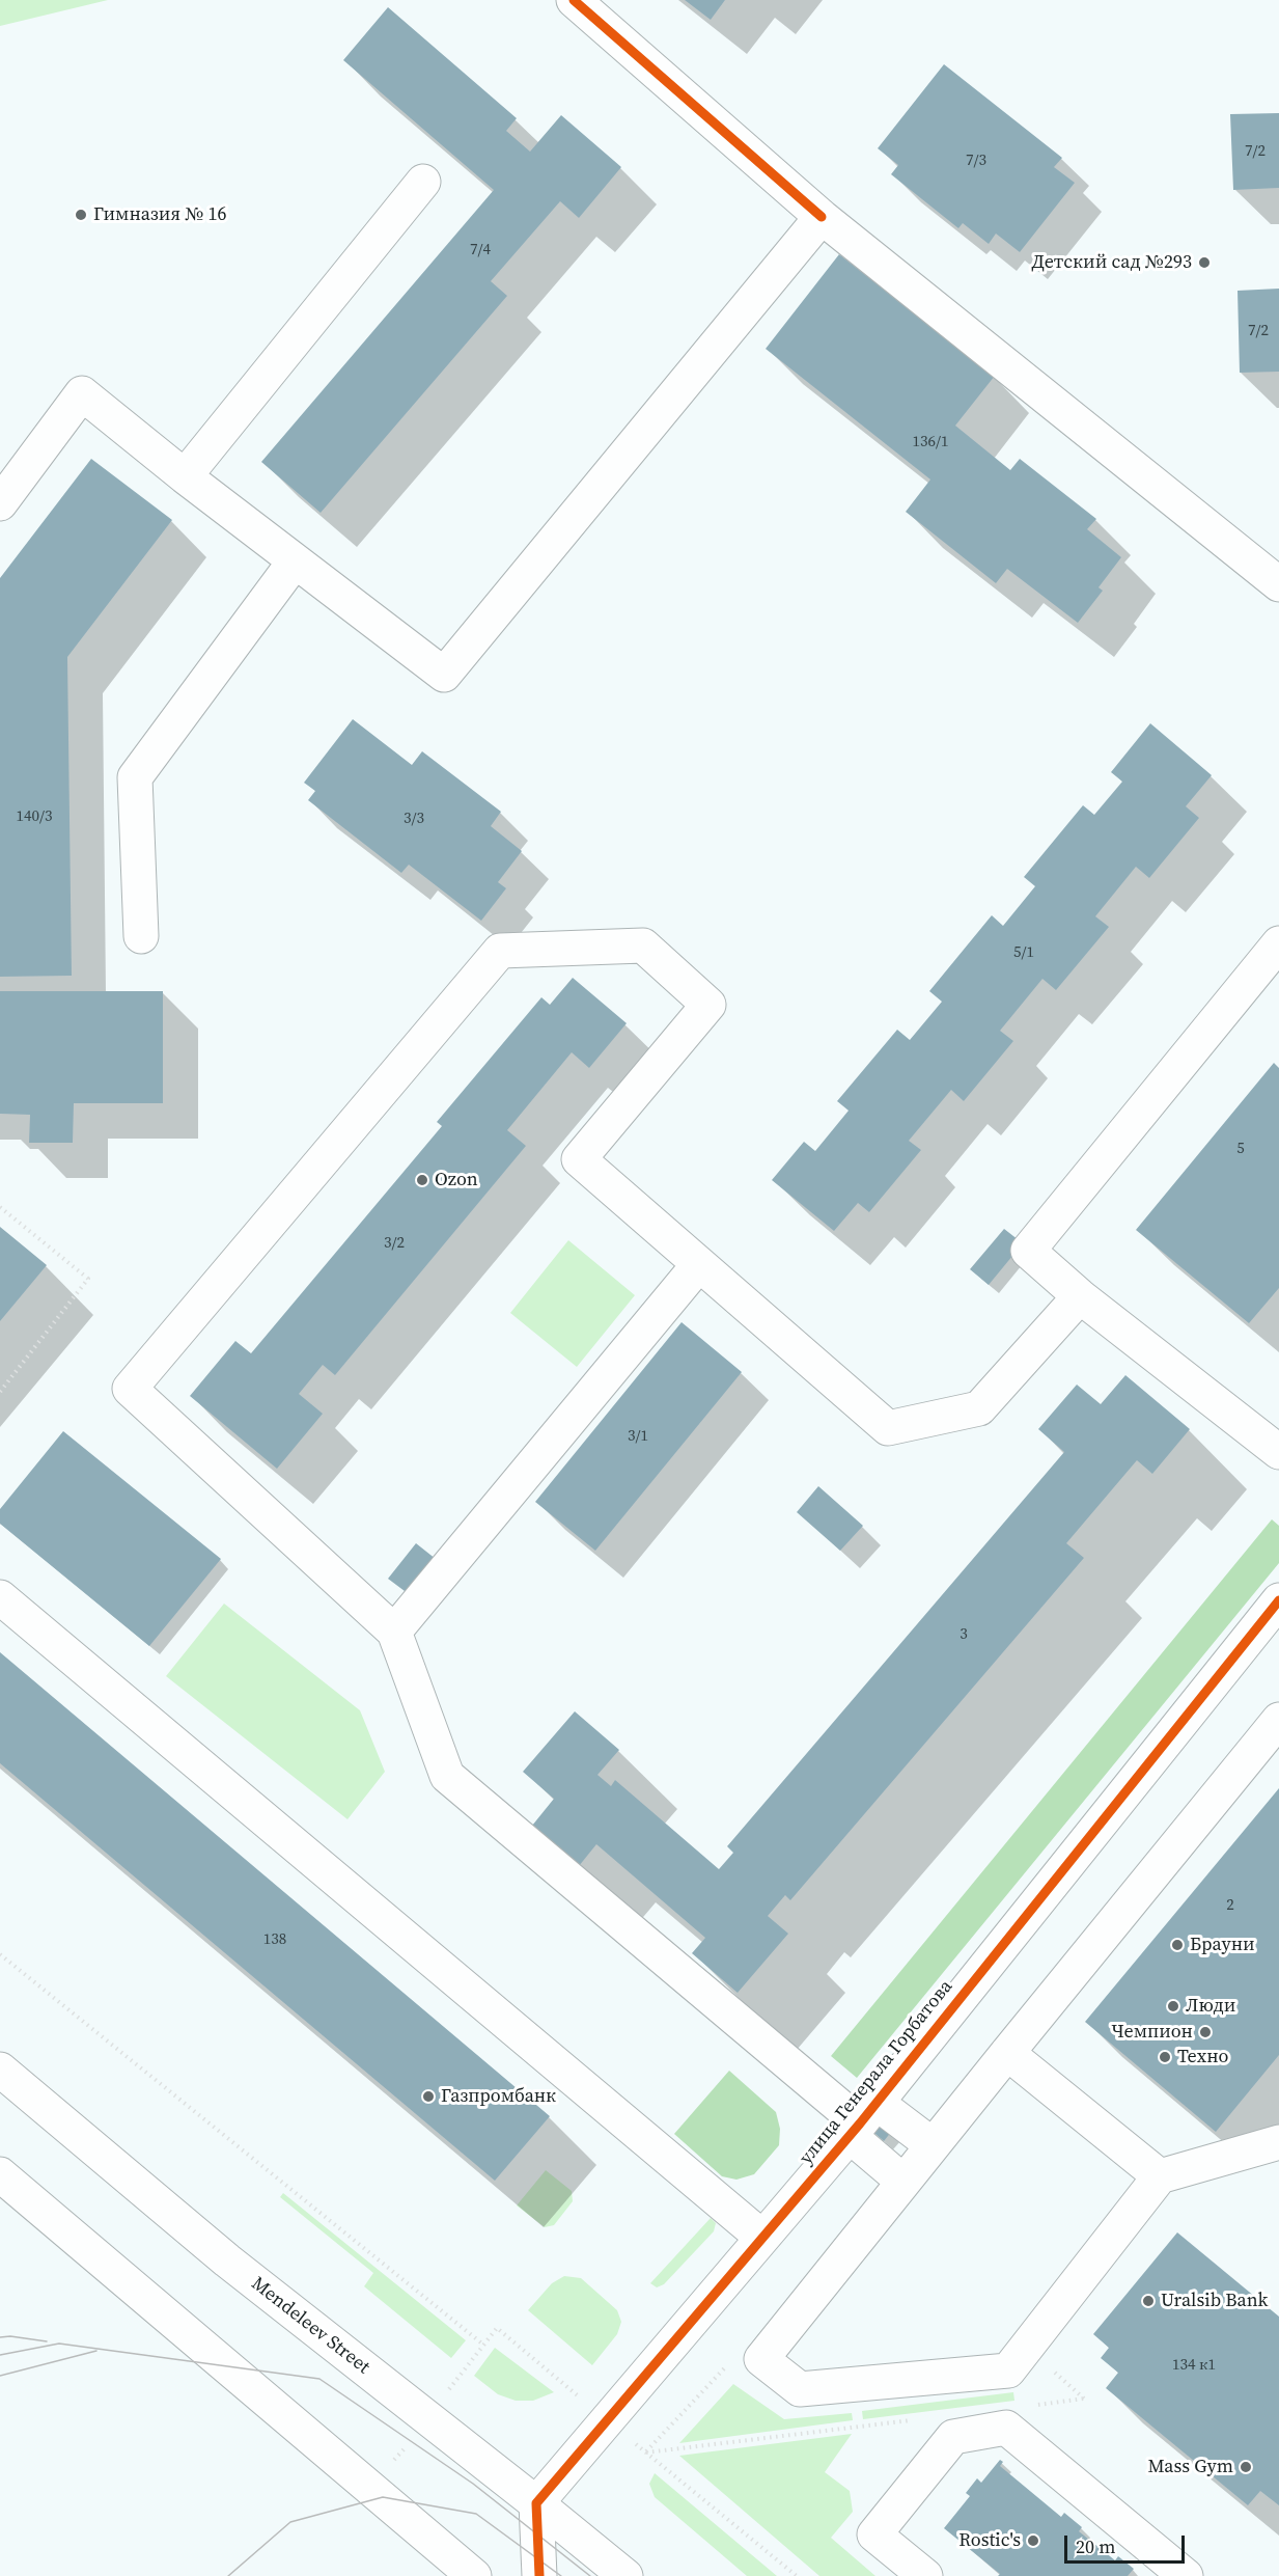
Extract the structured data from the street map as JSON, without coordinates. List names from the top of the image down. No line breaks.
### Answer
{"streets":{"street":["улица Генерала Горбатова","Mendeleev Street"]},"crossings":[["улица Генерала Горбатова","Mendeleev Street"]],"places":["Гимназия № 16","Детский сад №293","Ozon","Брауни","Люди","Чемпион","Техно","Газпромбанк","Uralsib Bank","Mass Gym","Rostic's"],"house_numbers":["7/2","7/3","7/4","7/2","136/1","140/3","3/3","5/1","5","3/2","3/1","3","2","138","134 к1"],"scale_bar":"20 m"}
